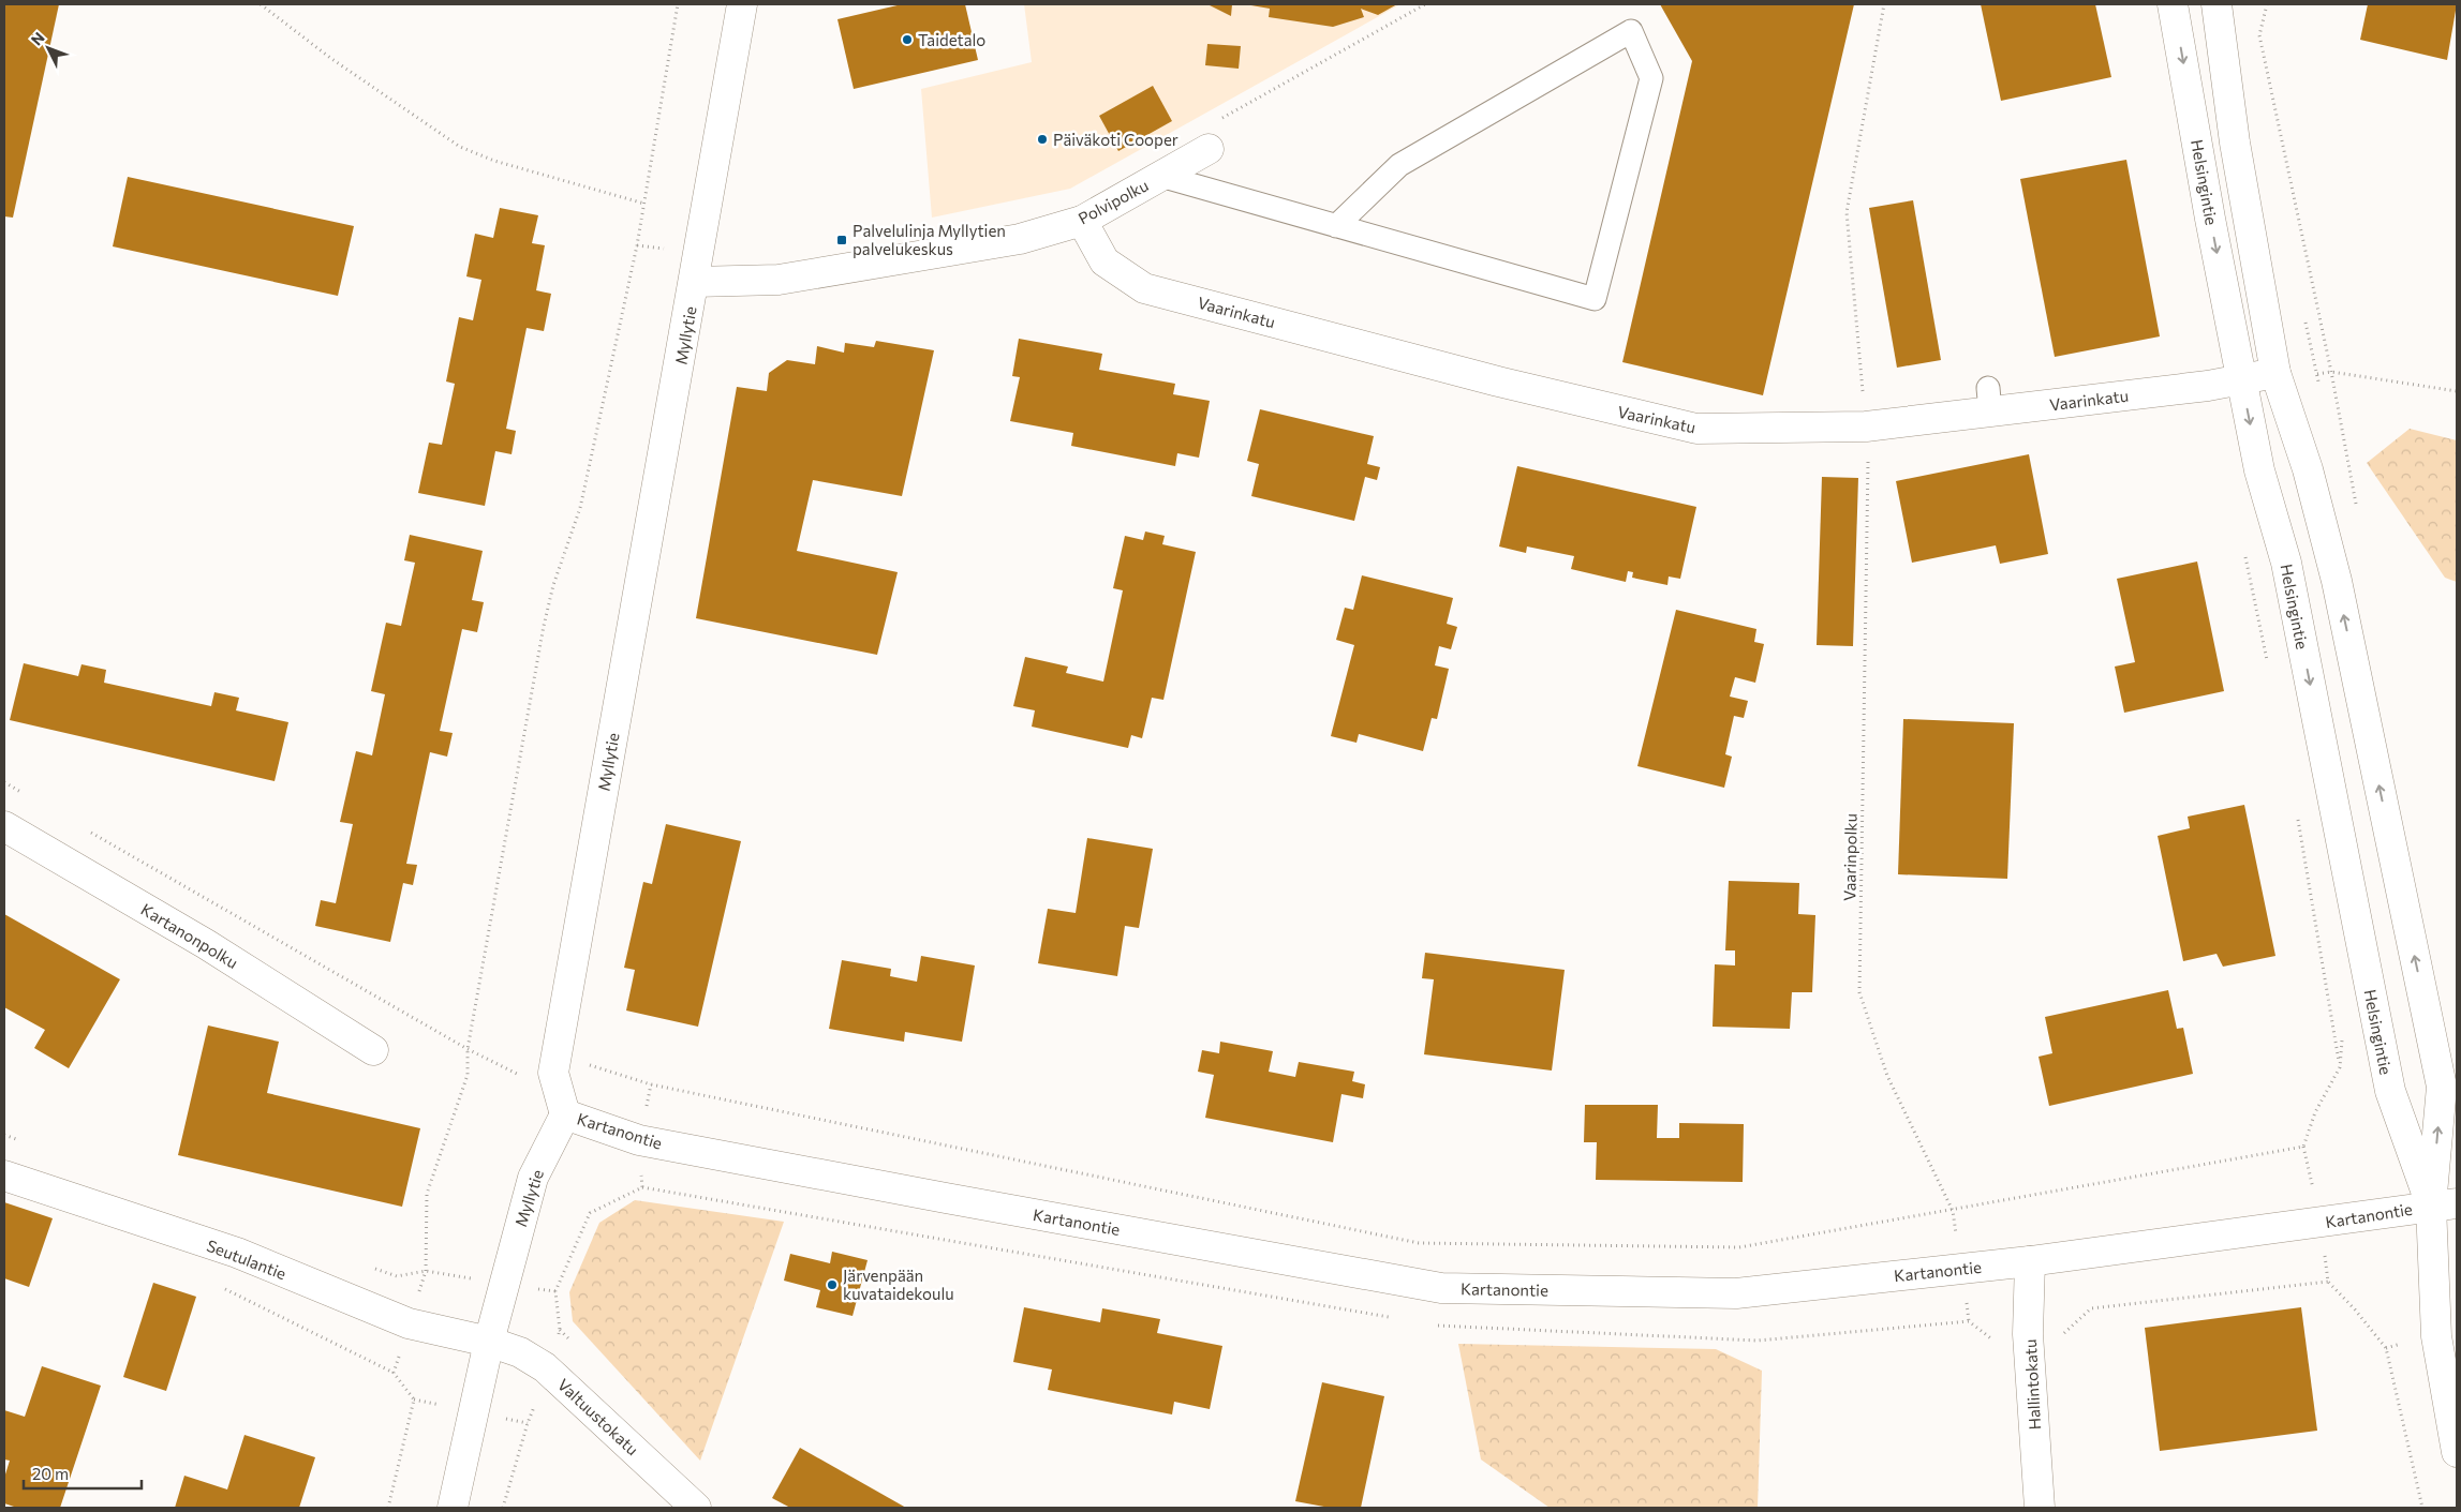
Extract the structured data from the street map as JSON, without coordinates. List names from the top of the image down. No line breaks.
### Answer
{"streets":{"street":["Helsingintie","Polvipolku","Vaarinkatu","Myllytie","Kartanonpolku","Kartanontie","Seutulantie","Hallintokatu","Valtuustokatu"],"path":["Vaarinpolku"]},"crossings":[["Helsingintie","Vaarinkatu"],["Helsingintie","Kartanontie"],["Polvipolku","Vaarinkatu"],["Polvipolku","Myllytie"],["Vaarinkatu","Vaarinpolku"],["Myllytie","Kartanontie"],["Myllytie","Seutulantie"],["Myllytie","Valtuustokatu"],["Vaarinpolku","Kartanontie"],["Kartanontie","Hallintokatu"],["Seutulantie","Valtuustokatu"]],"places":{"other":["Taidetalo","Päiväkoti Cooper","Järvenpään kuvataidekoulu"],"transit":["Palvelulinja Myllytien palvelukeskus"]},"scale_bar":"20 m","north":"top left"}
